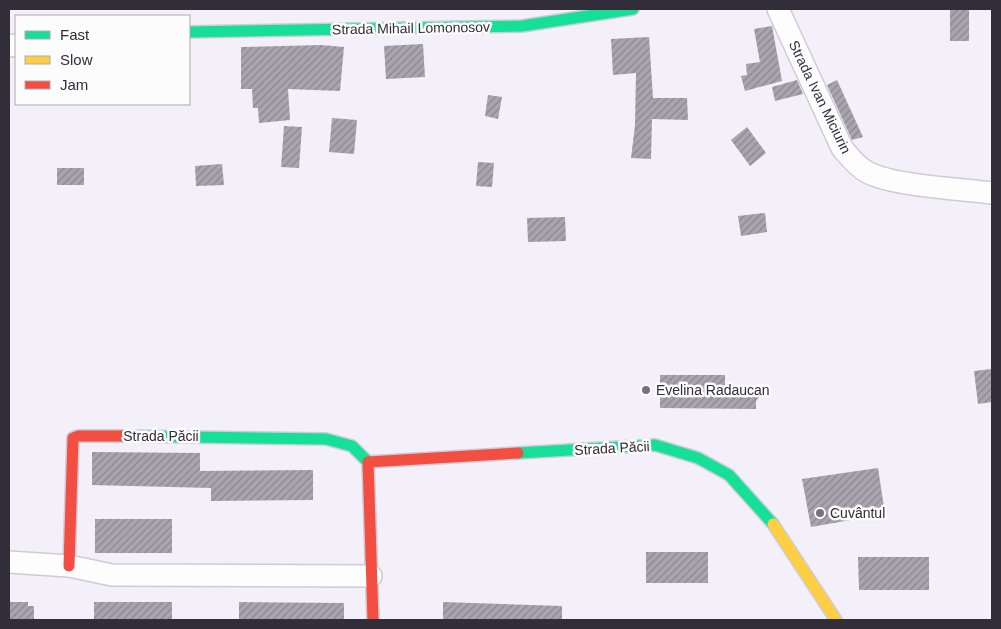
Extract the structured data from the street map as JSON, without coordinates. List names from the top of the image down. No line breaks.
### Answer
{"streets":{"street":["Strada Mihail Lomonosov","Strada Ivan Miciurin","Strada Păcii"]},"places":["Evelina Radaucan","Cuvântul"],"legend":["Fast","Slow","Jam"]}
